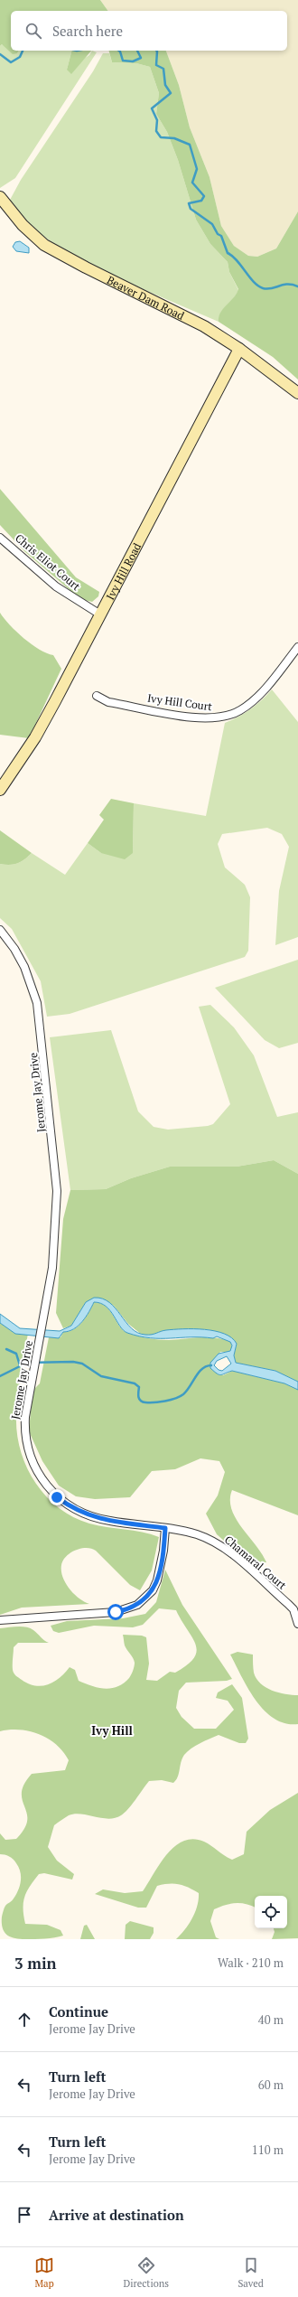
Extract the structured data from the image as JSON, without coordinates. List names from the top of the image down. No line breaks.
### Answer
{"streets":{"street":["Beaver Dam Road","Chris Eliot Court","Ivy Hill Road","Ivy Hill Court","Jerome Jay Drive","Chamaral Court"]},"crossings":[["Beaver Dam Road","Ivy Hill Road"],["Chris Eliot Court","Ivy Hill Road"],["Jerome Jay Drive","Chamaral Court"]],"districts":["Ivy Hill"],"page":{"search":"Search here","heading":["3 min","Walk · 210 m"],"list":[["Continue","Jerome Jay Drive","40 m"],["Turn left","Jerome Jay Drive","60 m"],["Turn left","Jerome Jay Drive","110 m"],"Arrive at destination"],"nav":["Map","Directions","Saved"]}}
